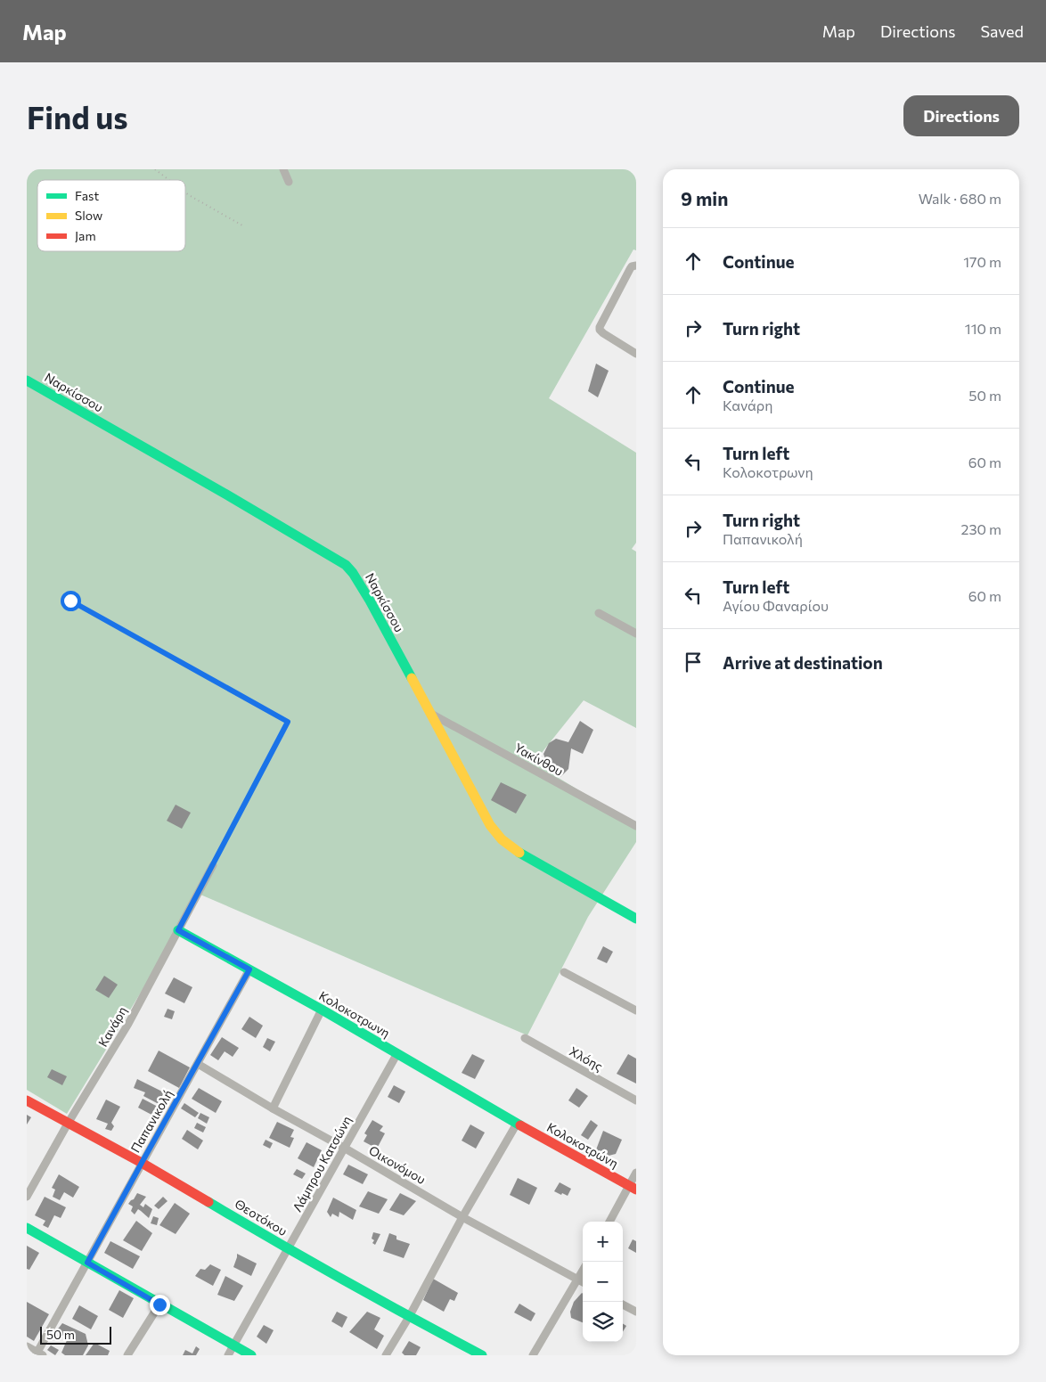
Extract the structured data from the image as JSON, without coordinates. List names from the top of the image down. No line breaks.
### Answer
{"streets":{"street":["Ναρκίσσου","Υακίνθου","Κολοκοτρωνη","Κανάρη","Χλόης","Παπανικολή","Κολοκοτρώνη","Λάμπρου Κατσώνη","Οικονόμου","Θεοτόκου"]},"crossings":[["Ναρκίσσου","Υακίνθου"],["Κολοκοτρωνη","Κανάρη"],["Κολοκοτρωνη","Παπανικολή"],["Κολοκοτρωνη","Κολοκοτρώνη"],["Κολοκοτρωνη","Λάμπρου Κατσώνη"],["Κανάρη","Θεοτόκου"],["Παπανικολή","Οικονόμου"],["Παπανικολή","Θεοτόκου"],["Λάμπρου Κατσώνη","Οικονόμου"],["Λάμπρου Κατσώνη","Θεοτόκου"]],"legend":["Fast","Slow","Jam"],"scale_bar":"50 m","page":{"header":"Map","nav":["Map","Directions","Saved"],"buttons":"Directions","title":"Find us","heading":["9 min","Walk · 680 m"],"list":[["Continue","170 m"],["Turn right","110 m"],["Continue","Κανάρη","50 m"],["Turn left","Κολοκοτρωνη","60 m"],["Turn right","Παπανικολή","230 m"],["Turn left","Αγίου Φαναρίου","60 m"],"Arrive at destination"],"map_buttons":["+","−"],"scale":"50 m"}}
